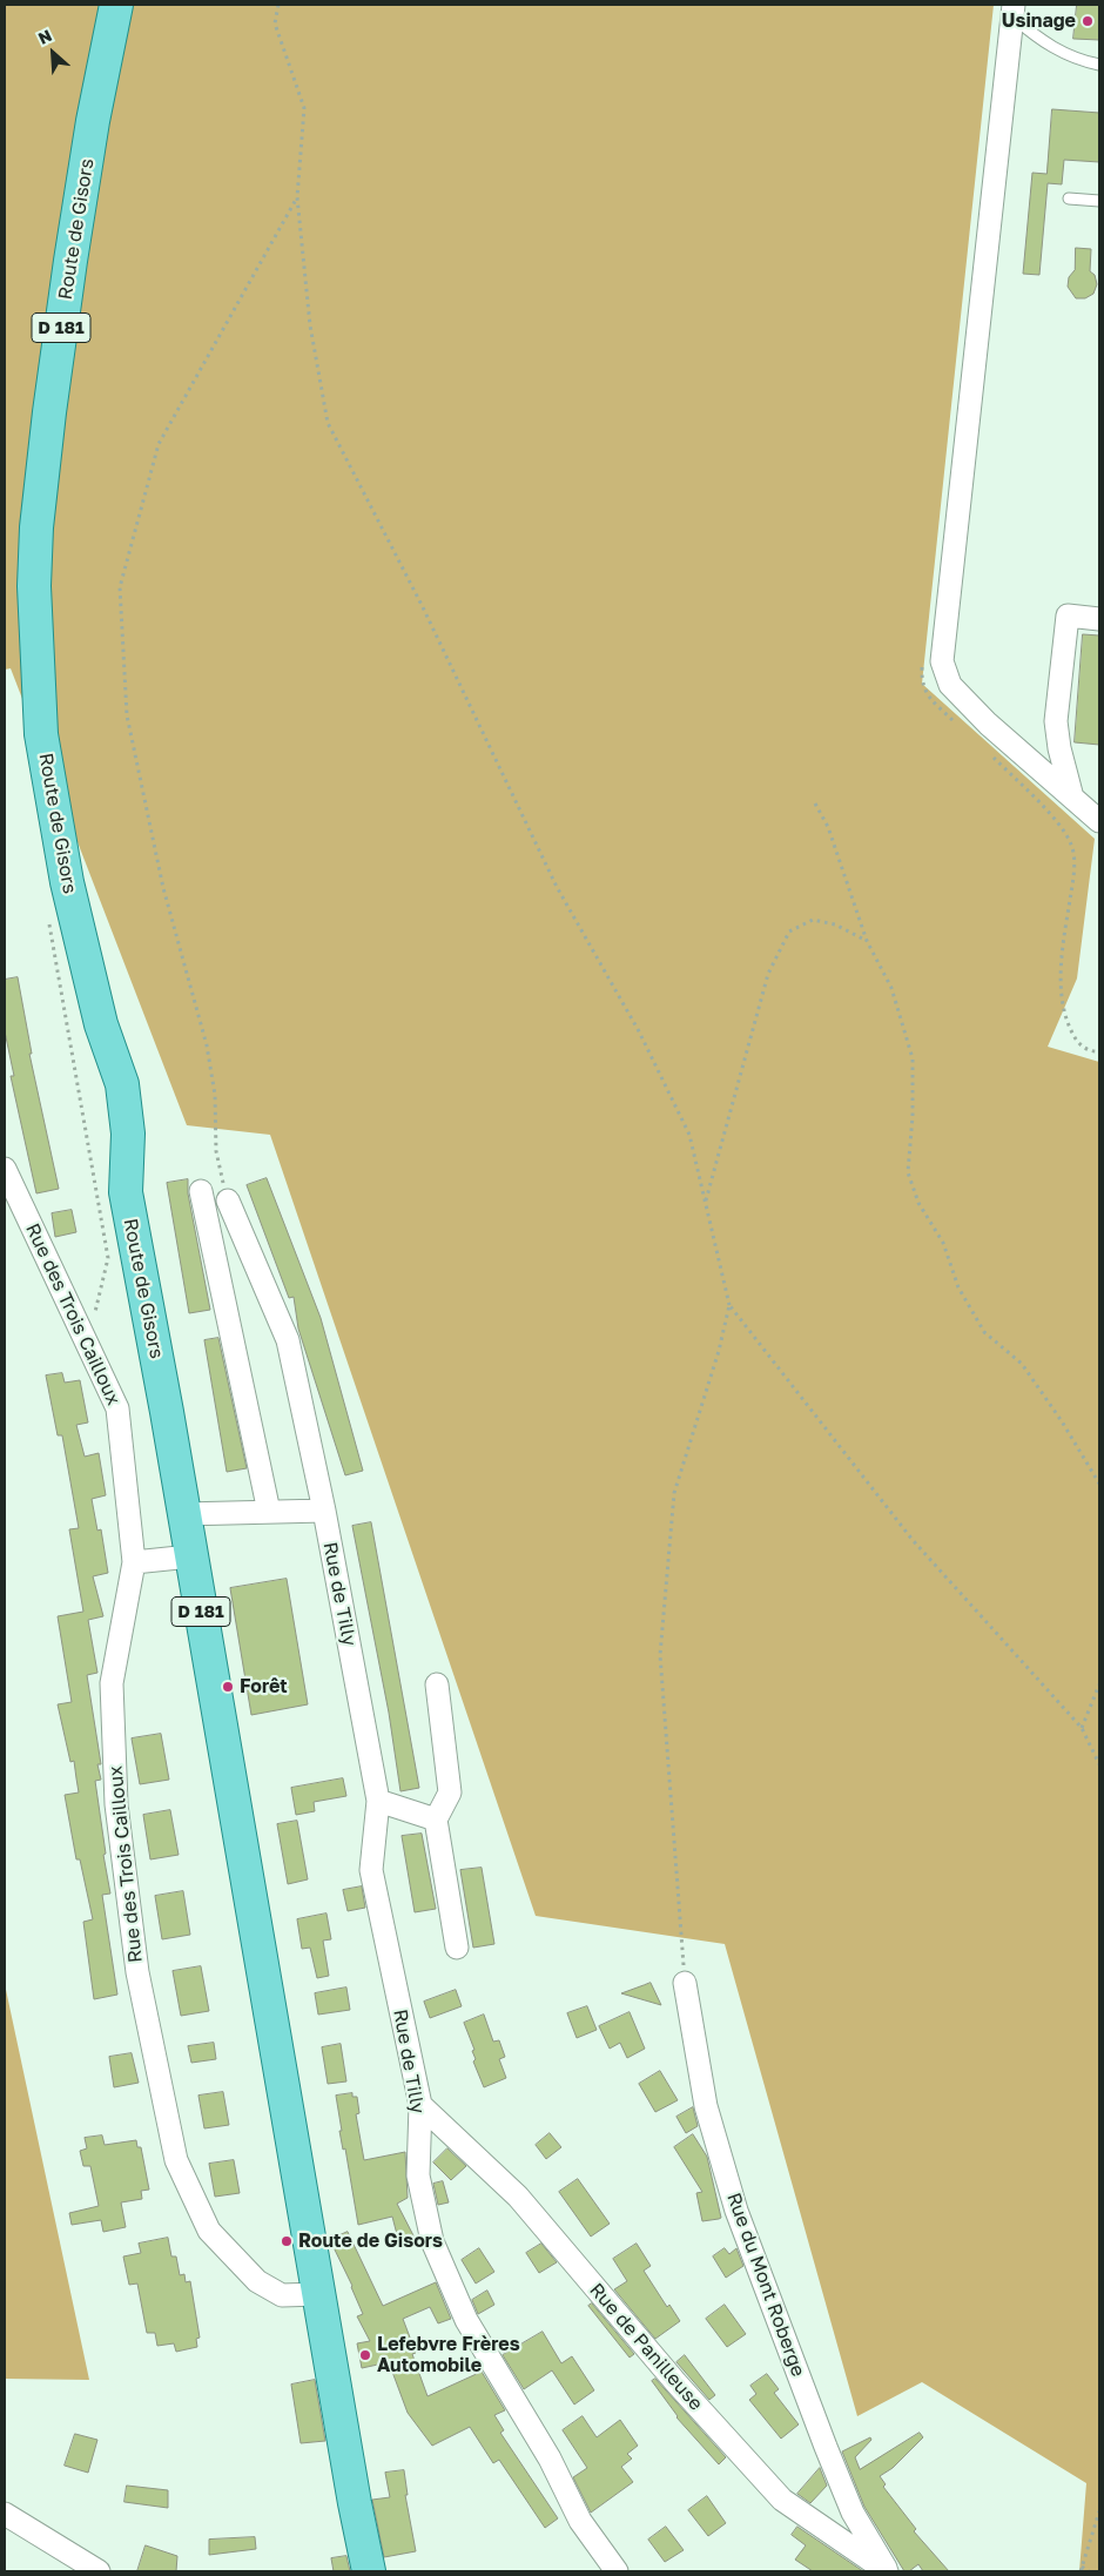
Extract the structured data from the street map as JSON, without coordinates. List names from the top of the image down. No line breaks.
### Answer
{"streets":{"main road":["Route de Gisors","D 181"],"street":["Rue des Trois Cailloux","Rue de Tilly","Rue du Mont Roberge","Rue de Panilleuse"]},"crossings":[["Route de Gisors","Rue des Trois Cailloux"],["Rue de Tilly","Rue de Panilleuse"],["Rue du Mont Roberge","Rue de Panilleuse"]],"places":["Usinage","Forêt","Route de Gisors","Lefebvre Frères Automobile"],"north":"top left"}
